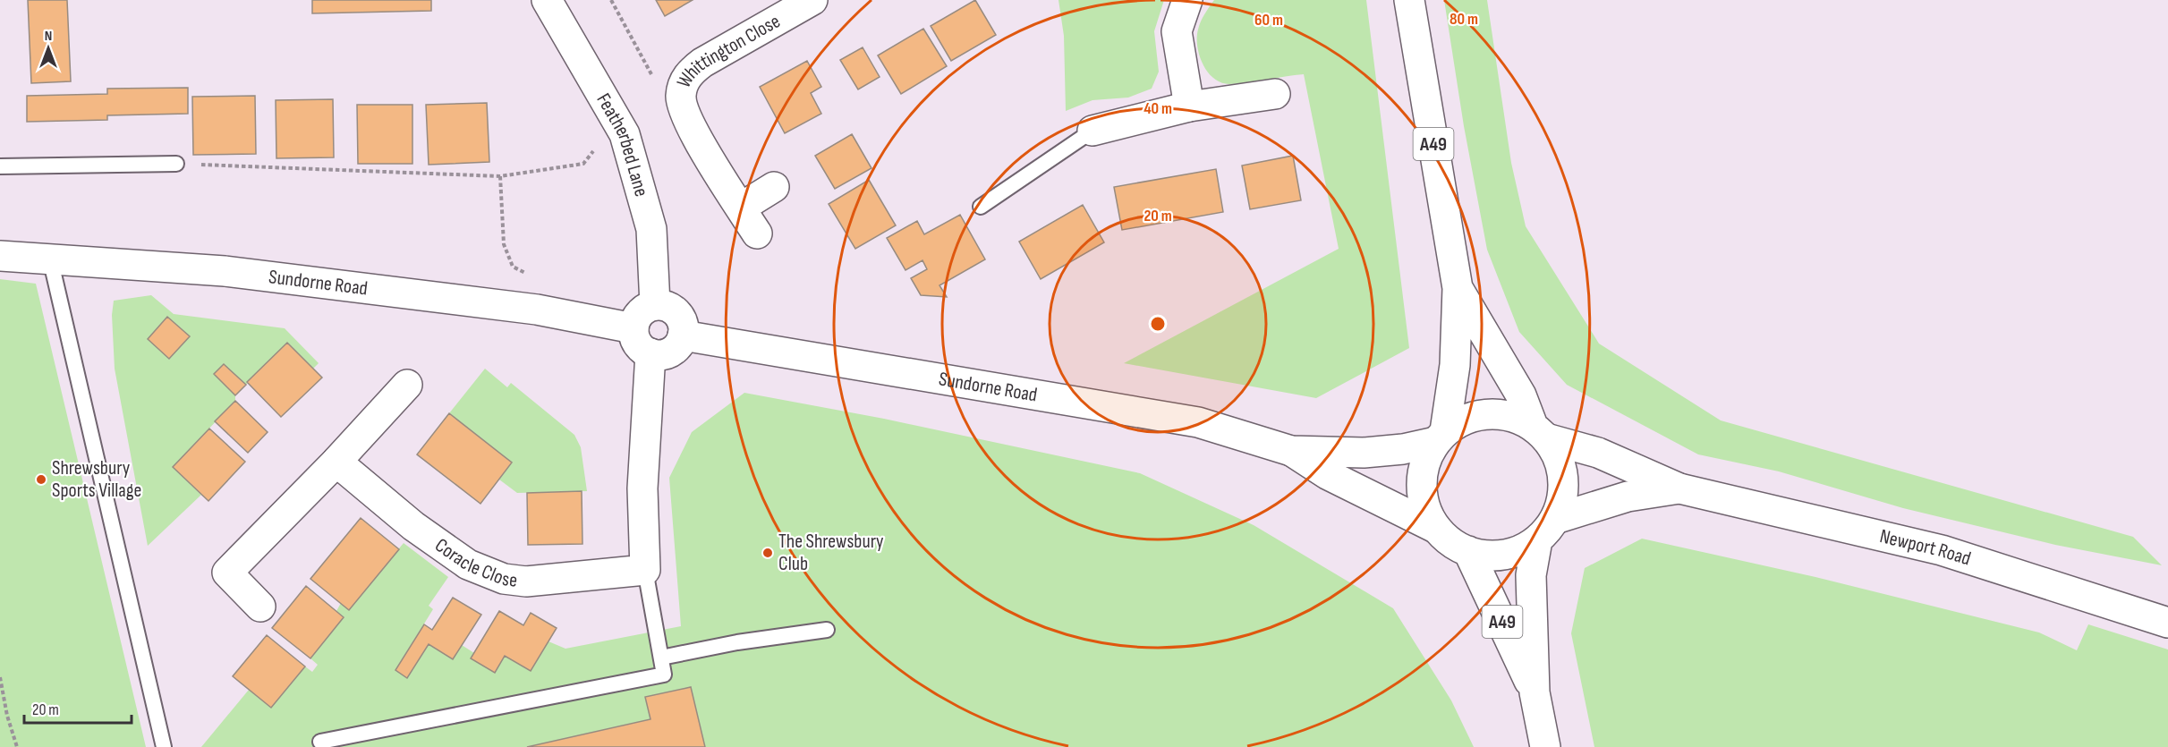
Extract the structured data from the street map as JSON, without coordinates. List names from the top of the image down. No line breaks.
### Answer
{"streets":{"main road":["Whittington Close","A49","Featherbed Lane","Sundorne Road","Newport Road","Coracle Close"]},"crossings":[["A49","Sundorne Road"],["A49","Newport Road"],["Featherbed Lane","Sundorne Road"],["Sundorne Road","Newport Road"]],"places":["Shrewsbury Sports Village","The Shrewsbury Club"],"scale_bar":"20 m","north":"top","rings":["80 m","60 m","40 m","20 m"]}
